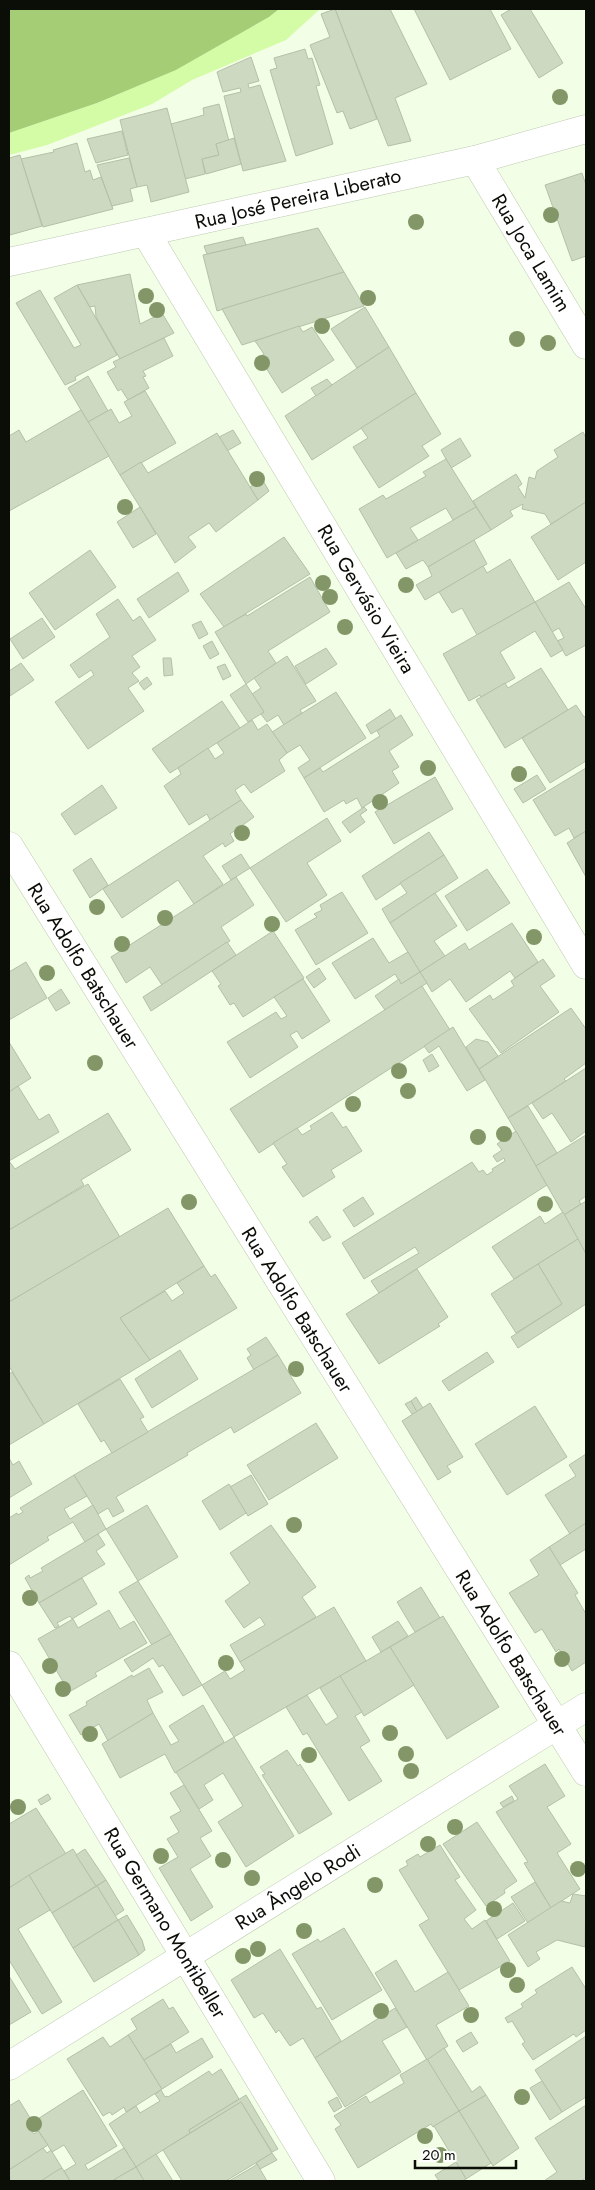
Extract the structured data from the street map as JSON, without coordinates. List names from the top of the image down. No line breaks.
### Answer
{"streets":{"street":["Rua José Pereira Liberato","Rua Joca Lamim","Rua Gervásio Vieira","Rua Adolfo Batschauer","Rua Ângelo Rodi","Rua Germano Montibeller"]},"crossings":[["Rua José Pereira Liberato","Rua Joca Lamim"],["Rua José Pereira Liberato","Rua Gervásio Vieira"],["Rua Adolfo Batschauer","Rua Ângelo Rodi"],["Rua Ângelo Rodi","Rua Germano Montibeller"]],"scale_bar":"20 m"}
